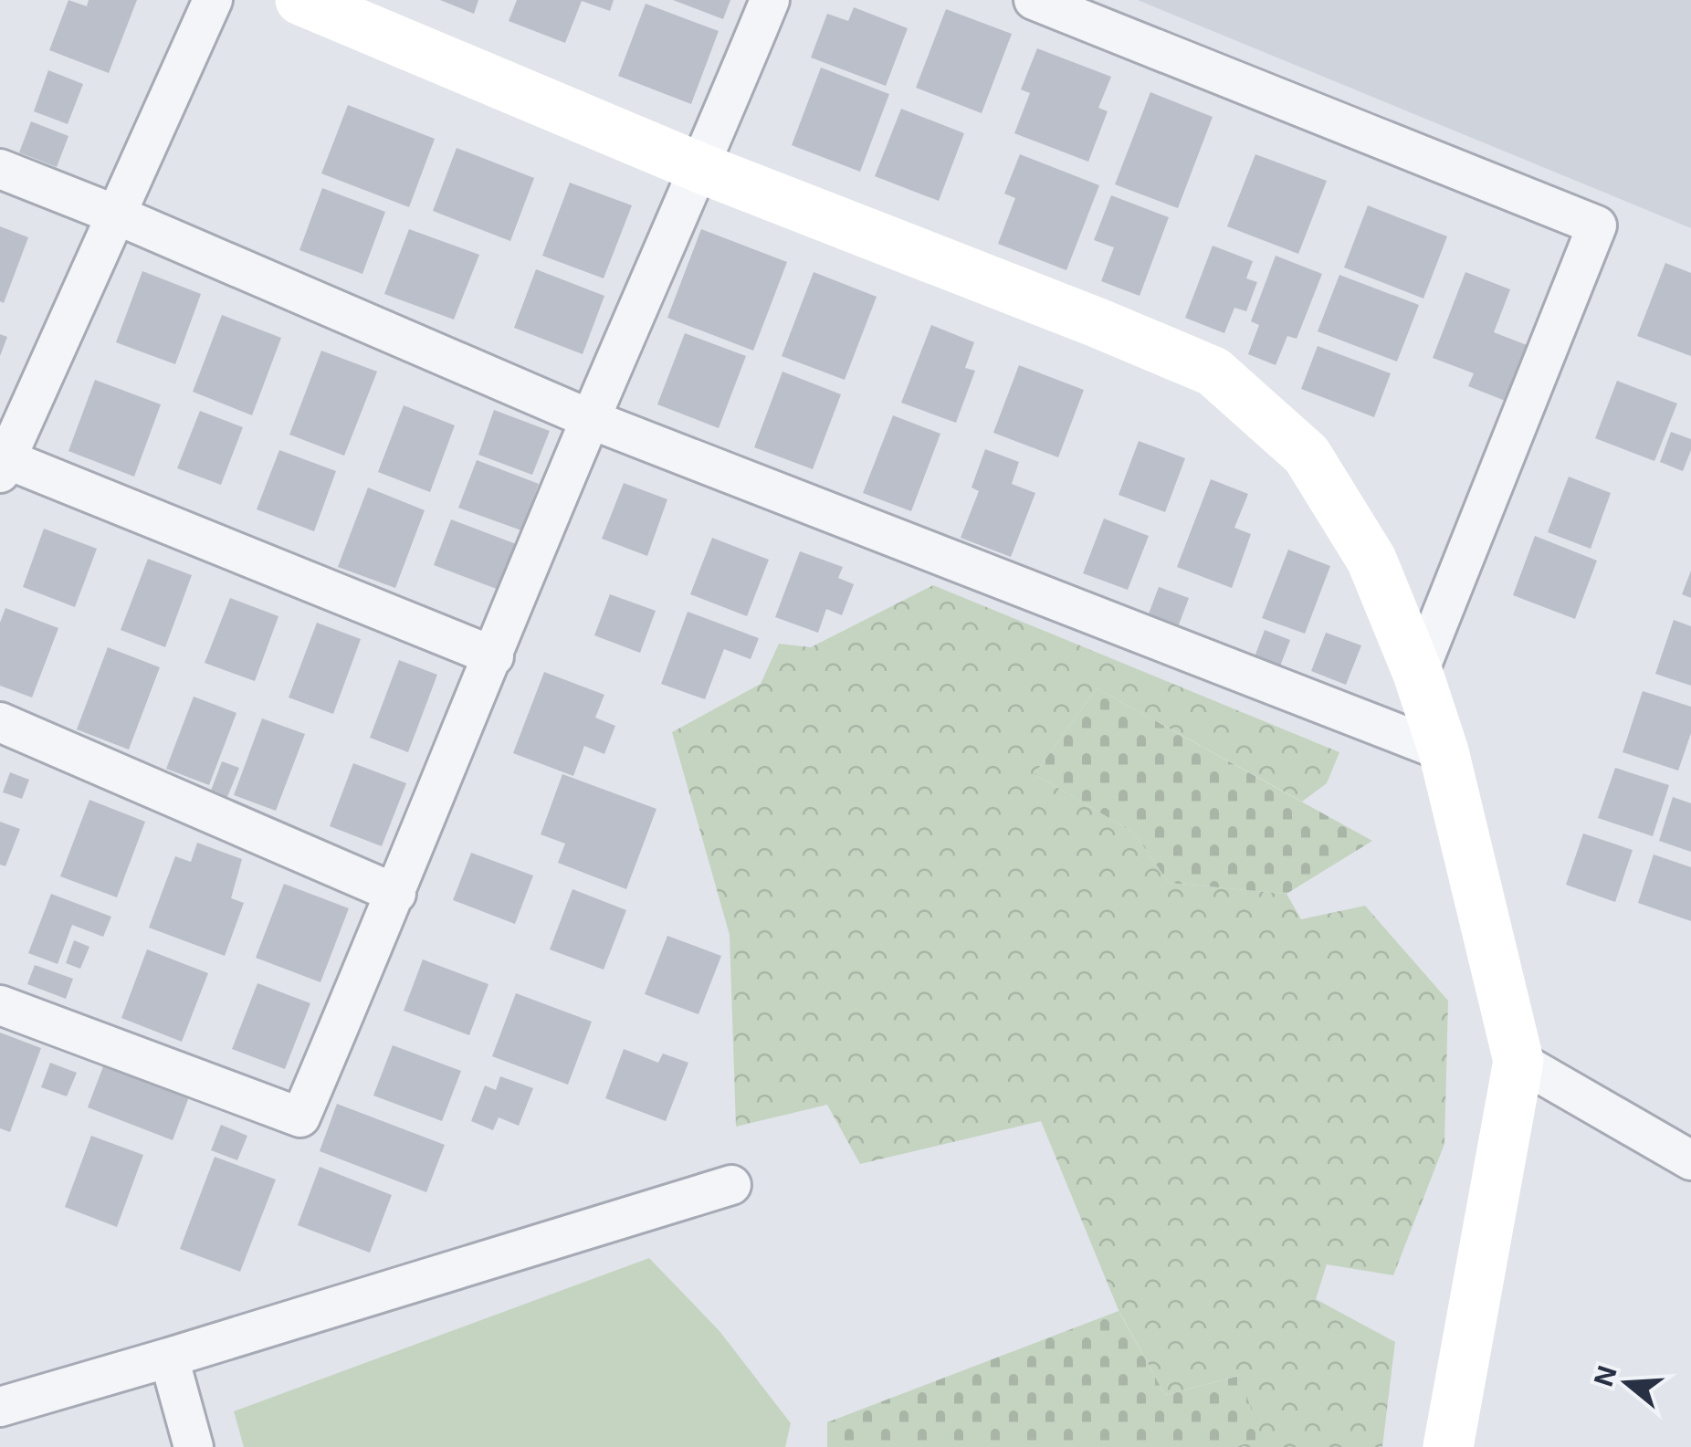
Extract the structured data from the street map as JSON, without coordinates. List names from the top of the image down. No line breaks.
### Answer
{"north":"left"}
